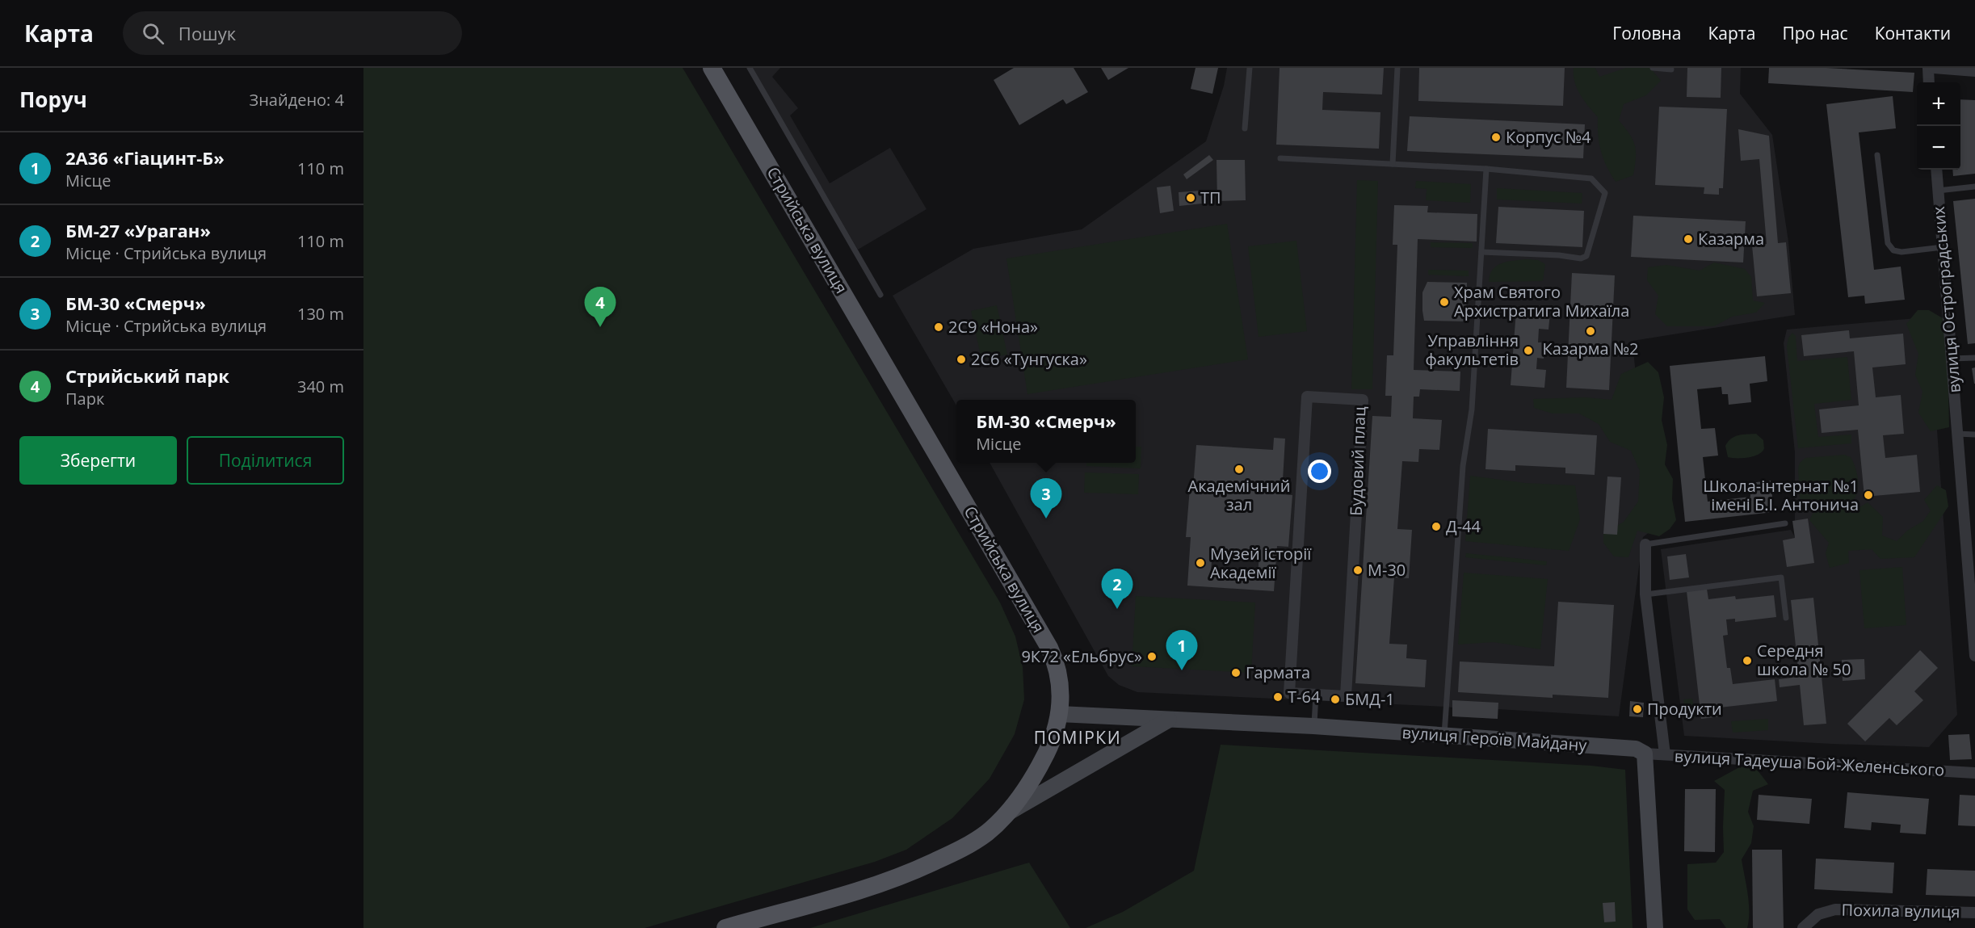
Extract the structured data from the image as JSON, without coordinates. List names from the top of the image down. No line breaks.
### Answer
{"streets":{"main road":["Стрийська вулиця","вулиця Героїв Майдану"],"street":["вулиця Остроградських","Будовий плац","вулиця Тадеуша Бой-Желенського","Похила вулиця"]},"crossings":[["Стрийська вулиця","вулиця Героїв Майдану"],["вулиця Героїв Майдану","вулиця Тадеуша Бой-Желенського"]],"districts":["ПОМІРКИ"],"places":["Корпус №4","ТП","Казарма","Храм Святого Архистратига Михаїла","2С9 «Нона»","Казарма №2","Управління факультетів","2С6 «Тунгуска»","Академічний зал","Школа-інтернат №1 імені Б.І. Антонича","Д-44","Музей історії Академії","М-30","9К72 «Ельбрус»","Середня школа № 50","Гармата","Т-64","БМД-1","Продукти"],"page":{"header":"Карта","search":"Пошук","nav":["Головна","Карта","Про нас","Контакти"],"heading":["Поруч","Знайдено: 4"],"map_buttons":["+","−"],"list":[{"mark":"1","name":"2А36 «Гіацинт-Б»","note":"Місце","value":"110 m"},{"mark":"2","name":"БМ-27 «Ураган»","note":"Місце · Стрийська вулиця","value":"110 m"},{"mark":"3","name":"БМ-30 «Смерч»","note":"Місце · Стрийська вулиця","value":"130 m"},{"mark":"4","name":"Стрийський парк","note":"Парк","value":"340 m"}],"pins":["4","3","2","1"],"popup":["БМ-30 «Смерч»","Місце"],"buttons":["Зберегти","Поділитися"]}}
